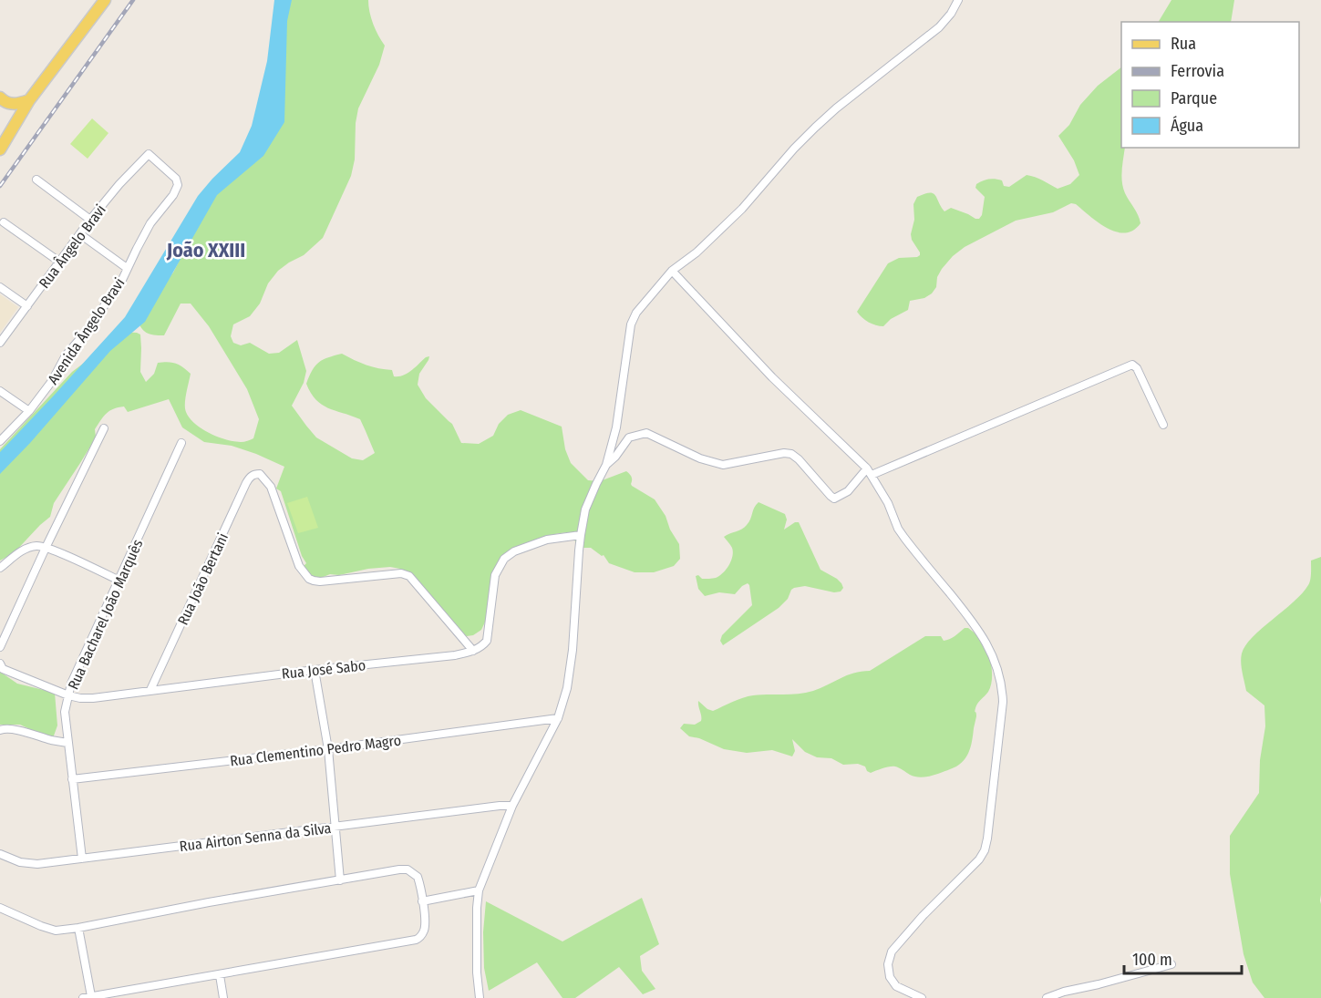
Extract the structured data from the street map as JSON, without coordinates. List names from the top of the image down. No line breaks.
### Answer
{"streets":{"street":["Rua Ângelo Bravi","Avenida Ângelo Bravi","Rua João Bertani","Rua Bacharel João Marquês","Rua José Sabo","Rua Clementino Pedro Magro","Rua Airton Senna da Silva"]},"crossings":[["Rua Ângelo Bravi","Avenida Ângelo Bravi"],["Rua João Bertani","Rua José Sabo"],["Rua Bacharel João Marquês","Rua José Sabo"],["Rua Bacharel João Marquês","Rua Clementino Pedro Magro"],["Rua Bacharel João Marquês","Rua Airton Senna da Silva"]],"districts":["João XXIII"],"legend":["Rua","Ferrovia","Parque","Água"],"scale_bar":"100 m"}
